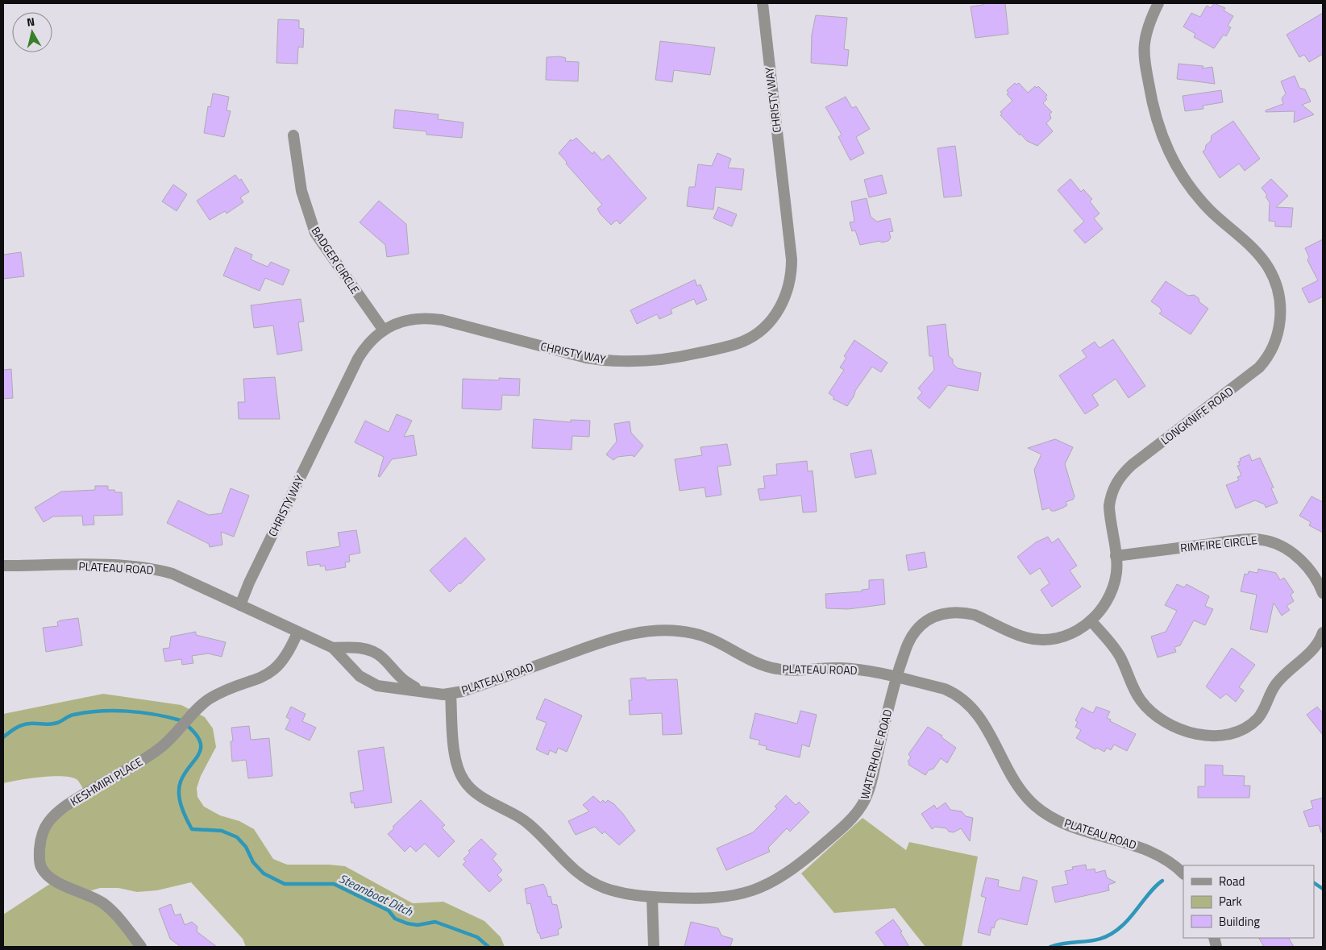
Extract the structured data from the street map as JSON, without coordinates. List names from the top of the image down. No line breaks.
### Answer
{"streets":{"street":["CHRISTY WAY","BADGER CIRCLE","LONGKNIFE ROAD","RIMFIRE CIRCLE","PLATEAU ROAD","WATERHOLE ROAD","KESHMIRI PLACE"]},"crossings":[["CHRISTY WAY","BADGER CIRCLE"],["CHRISTY WAY","PLATEAU ROAD"],["LONGKNIFE ROAD","RIMFIRE CIRCLE"],["LONGKNIFE ROAD","PLATEAU ROAD"],["LONGKNIFE ROAD","WATERHOLE ROAD"],["PLATEAU ROAD","WATERHOLE ROAD"],["PLATEAU ROAD","KESHMIRI PLACE"]],"water":["Steamboat Ditch"],"legend":["Road","Park","Building"],"north":"top"}
